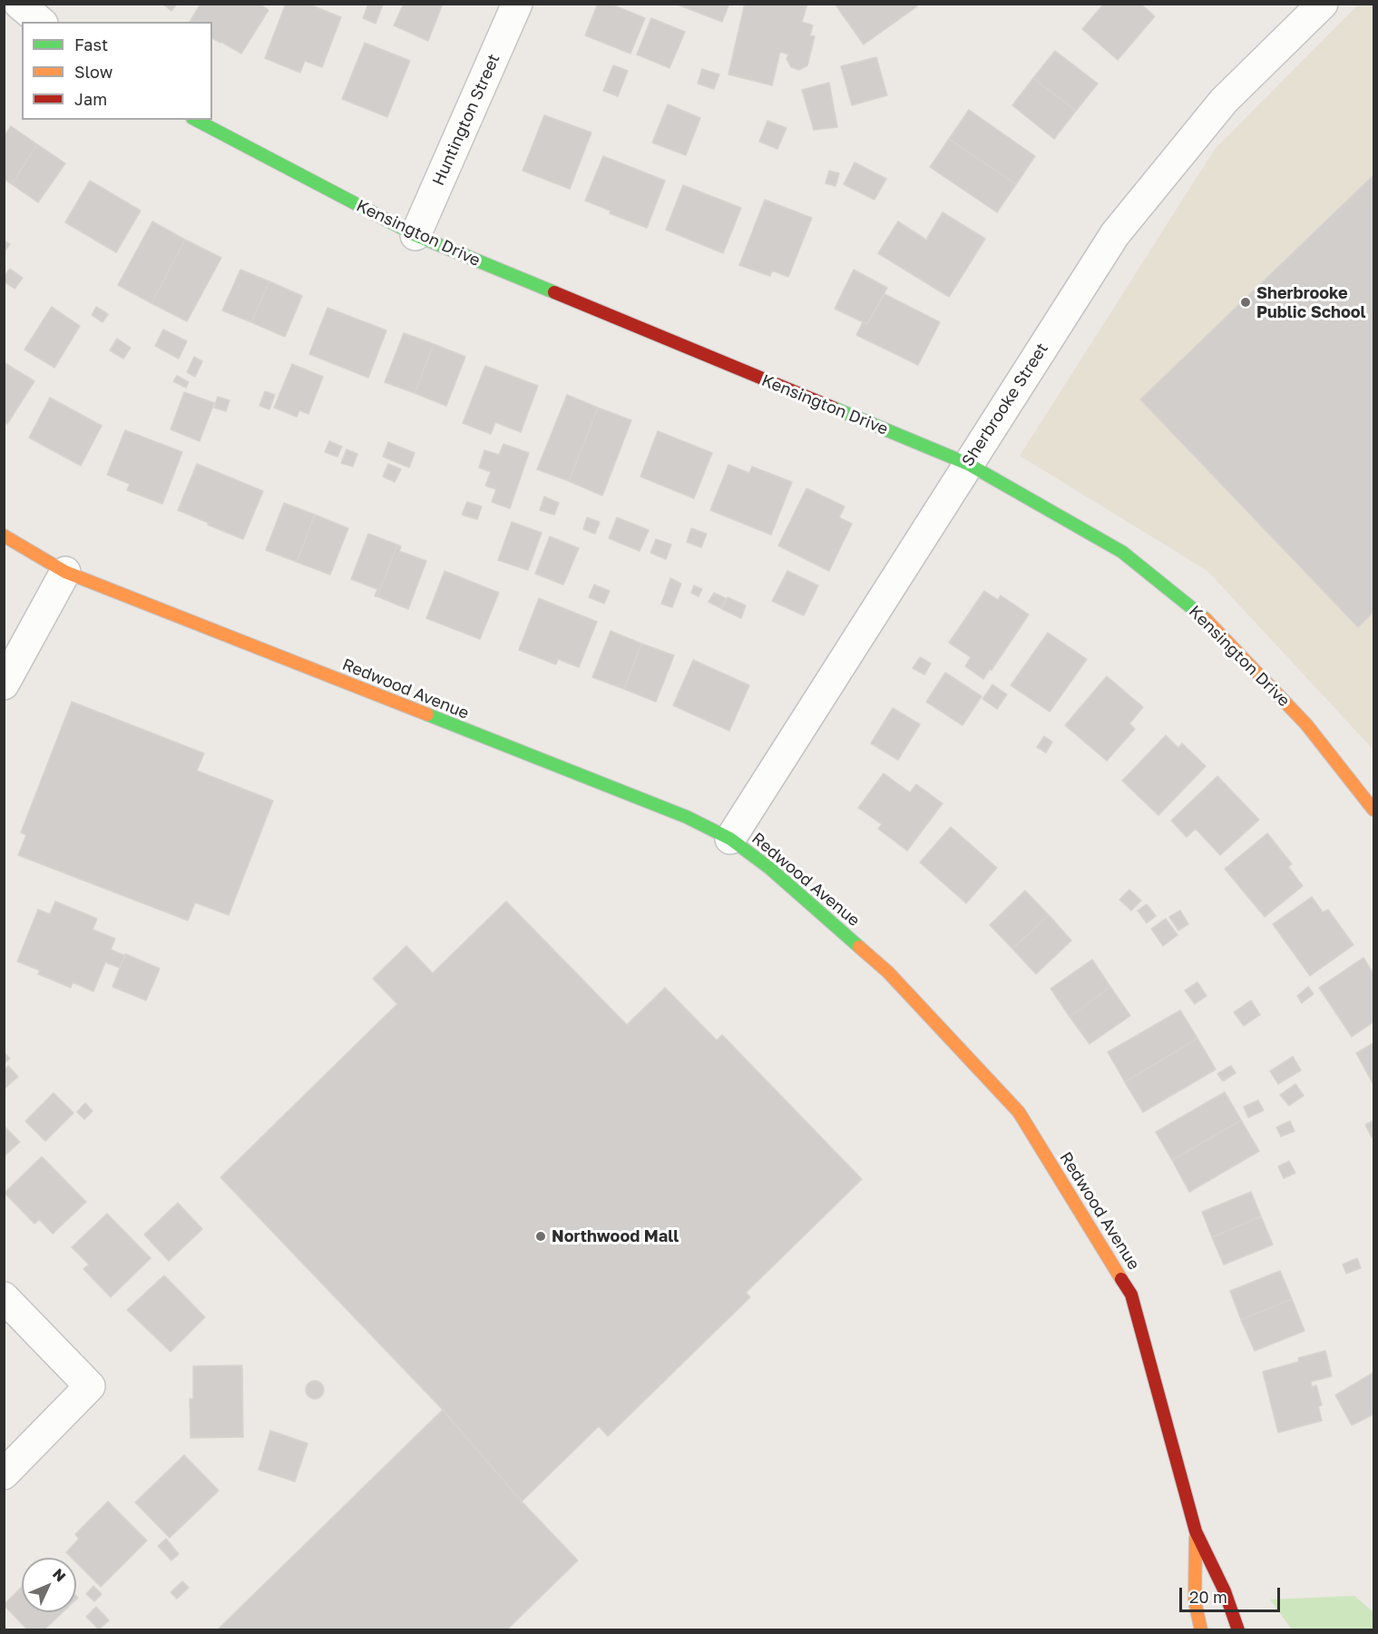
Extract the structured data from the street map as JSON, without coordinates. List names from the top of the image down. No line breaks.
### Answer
{"streets":{"street":["Huntington Street","Kensington Drive","Sherbrooke Street","Redwood Avenue"]},"crossings":[["Huntington Street","Kensington Drive"],["Kensington Drive","Sherbrooke Street"],["Sherbrooke Street","Redwood Avenue"]],"places":["Sherbrooke Public School","Northwood Mall"],"legend":["Fast","Slow","Jam"],"scale_bar":"20 m","north":"top right"}
